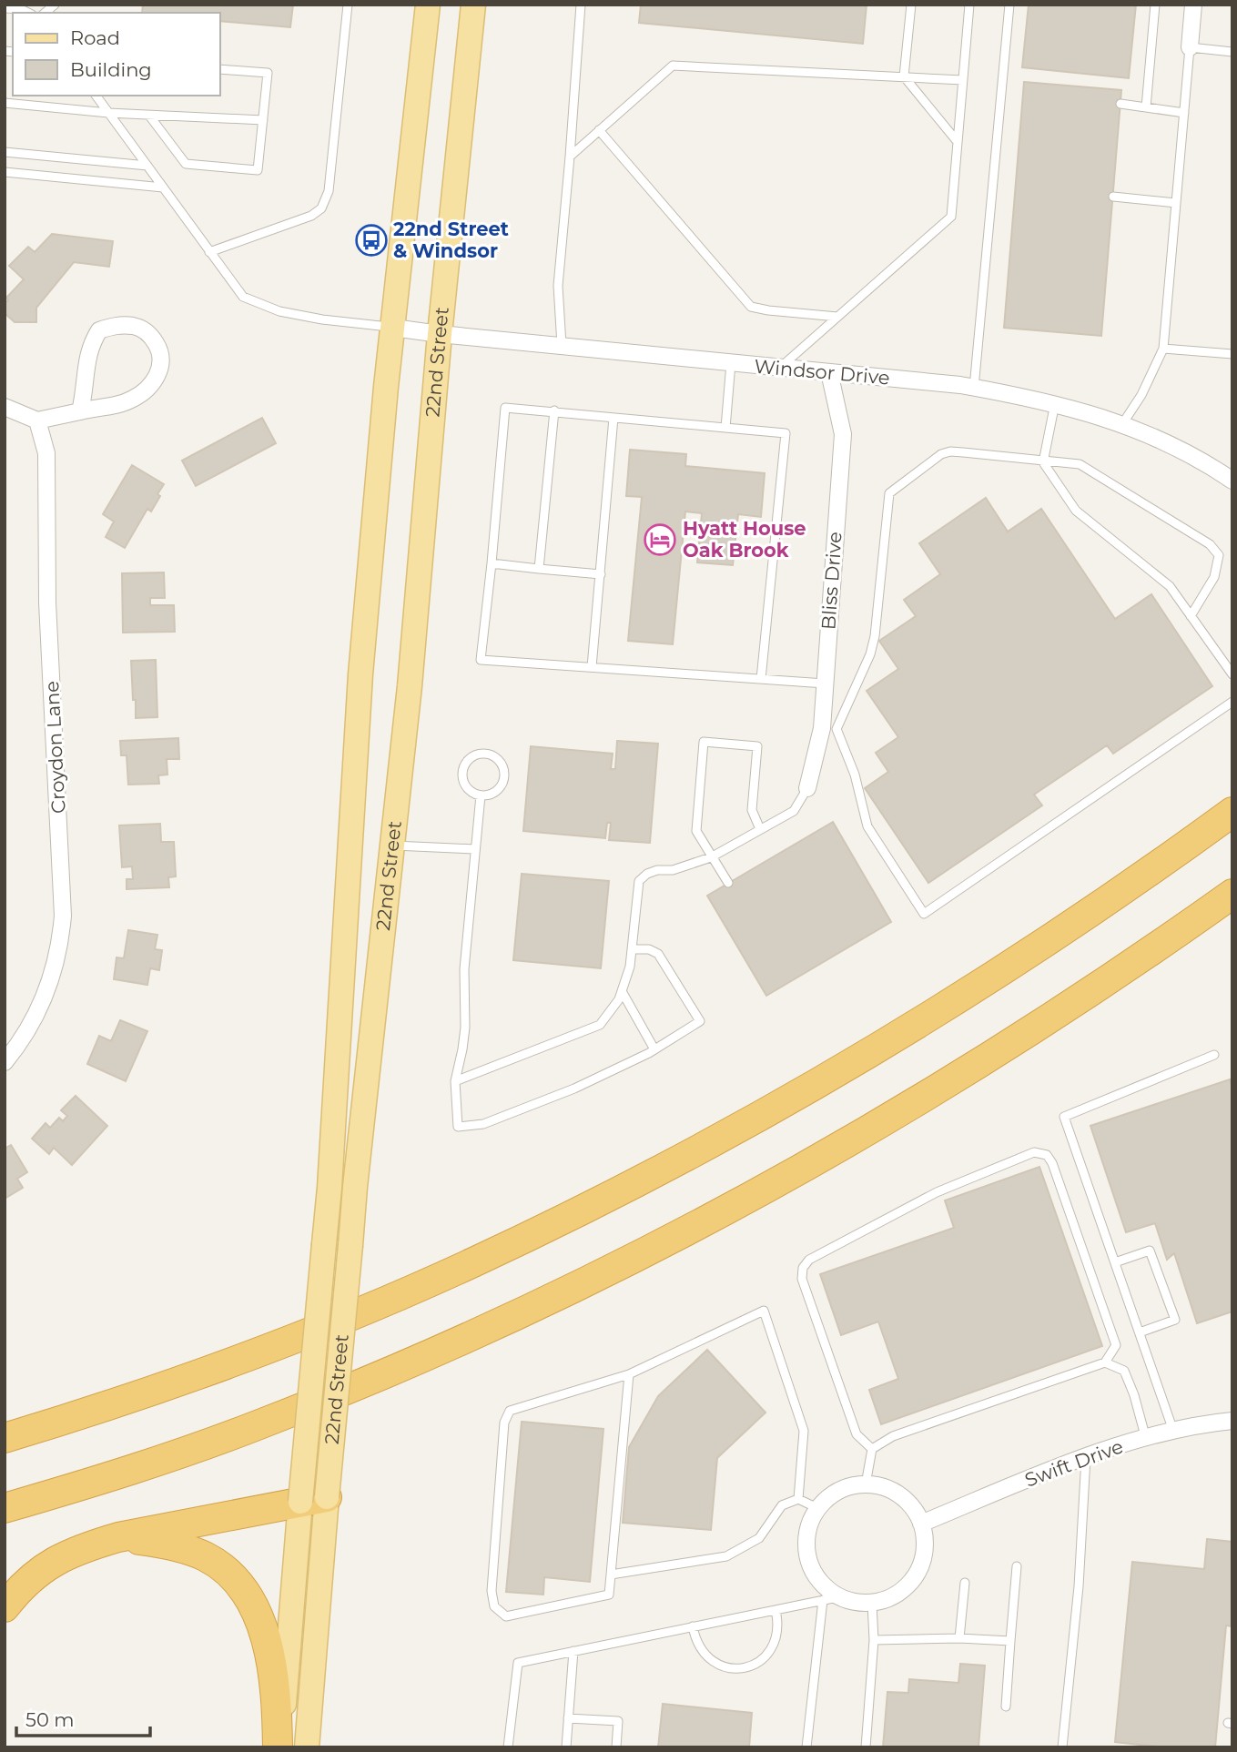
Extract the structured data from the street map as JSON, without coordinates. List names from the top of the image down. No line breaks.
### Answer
{"streets":{"main road":["22nd Street"],"street":["Windsor Drive","Bliss Drive","Croydon Lane","Swift Drive"]},"crossings":[["22nd Street","Windsor Drive"],["Windsor Drive","Bliss Drive"]],"places":{"bus stop":["22nd Street & Windsor"],"hotel":["Hyatt House Oak Brook"]},"legend":["Road","Building"],"scale_bar":"50 m"}
